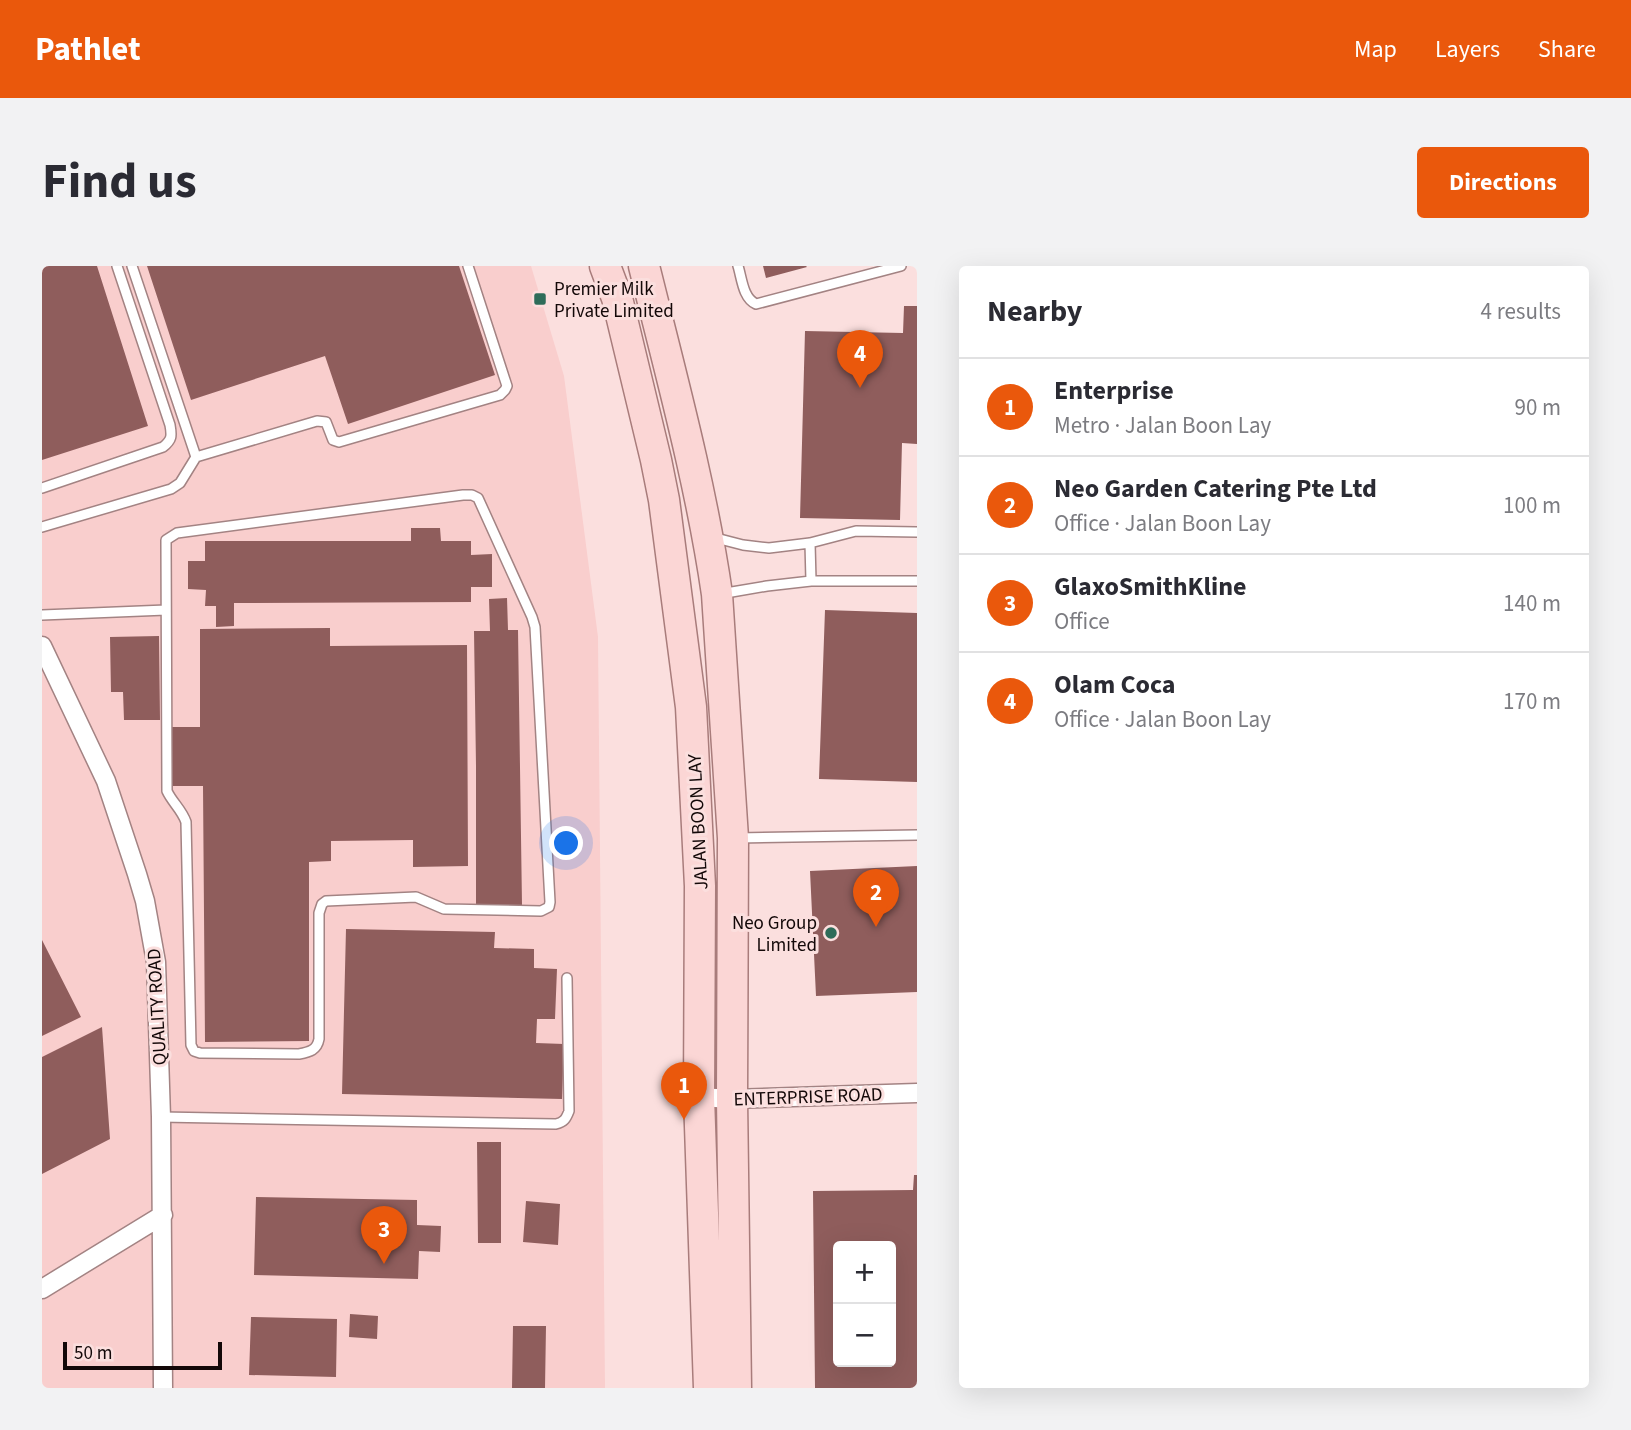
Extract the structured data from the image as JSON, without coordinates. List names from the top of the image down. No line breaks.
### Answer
{"streets":{"main road":["JALAN BOON LAY"],"street":["QUALITY ROAD","ENTERPRISE ROAD"]},"crossings":[["JALAN BOON LAY","ENTERPRISE ROAD"]],"places":{"transit":["Premier Milk Private Limited"],"other":["Neo Group Limited"]},"scale_bar":"50 m","page":{"header":"Pathlet","nav":["Map","Layers","Share"],"title":"Find us","buttons":"Directions","heading":["Nearby","4 results"],"pins":["4","2","1","3"],"list":[{"mark":"1","name":"Enterprise","note":"Metro · Jalan Boon Lay","value":"90 m"},{"mark":"2","name":"Neo Garden Catering Pte Ltd","note":"Office · Jalan Boon Lay","value":"100 m"},{"mark":"3","name":"GlaxoSmithKline","note":"Office","value":"140 m"},{"mark":"4","name":"Olam Coca","note":"Office · Jalan Boon Lay","value":"170 m"}],"map_buttons":["+","−"],"scale":"50 m"}}
